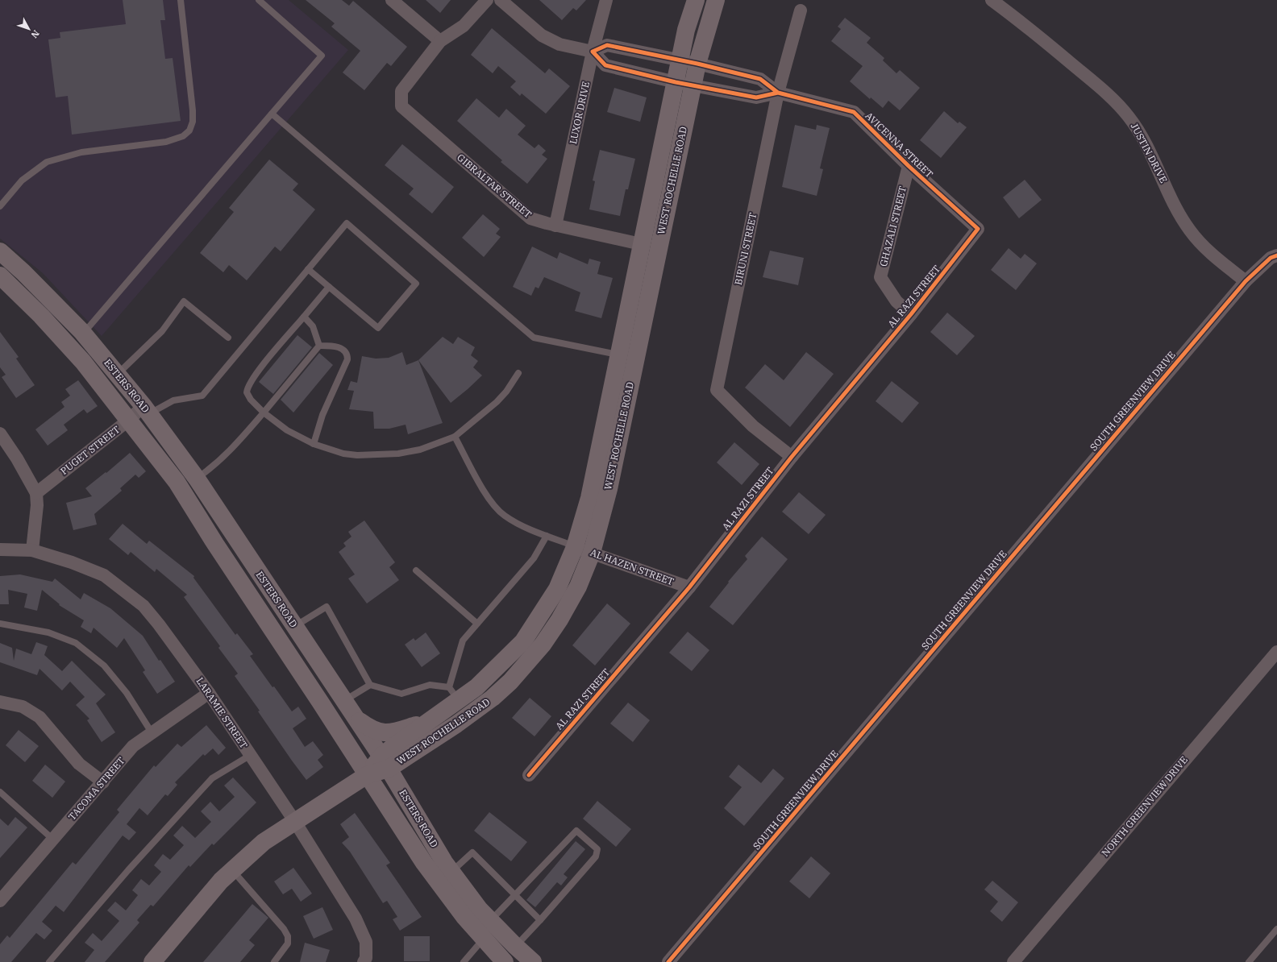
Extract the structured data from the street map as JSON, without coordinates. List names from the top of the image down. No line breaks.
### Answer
{"streets":{"street":["LUXOR DRIVE","AVICENNA STREET","JUSTIN DRIVE","WEST ROCHELLE ROAD","GIBRALTAR STREET","GHAZALI STREET","BIRUNI STREET","AL RAZI STREET","ESTERS ROAD","SOUTH GREENVIEW DRIVE","PUGET STREET","AL HAZEN STREET","LARAMIE STREET","TACOMA STREET","NORTH GREENVIEW DRIVE"]},"crossings":[["LUXOR DRIVE","AVICENNA STREET"],["LUXOR DRIVE","GIBRALTAR STREET"],["AVICENNA STREET","WEST ROCHELLE ROAD"],["AVICENNA STREET","GHAZALI STREET"],["AVICENNA STREET","BIRUNI STREET"],["AVICENNA STREET","AL RAZI STREET"],["JUSTIN DRIVE","SOUTH GREENVIEW DRIVE"],["WEST ROCHELLE ROAD","GIBRALTAR STREET"],["WEST ROCHELLE ROAD","ESTERS ROAD"],["WEST ROCHELLE ROAD","AL HAZEN STREET"],["WEST ROCHELLE ROAD","LARAMIE STREET"],["GHAZALI STREET","AL RAZI STREET"],["BIRUNI STREET","AL RAZI STREET"],["AL RAZI STREET","AL HAZEN STREET"],["ESTERS ROAD","PUGET STREET"],["LARAMIE STREET","TACOMA STREET"]],"north":"bottom right"}
